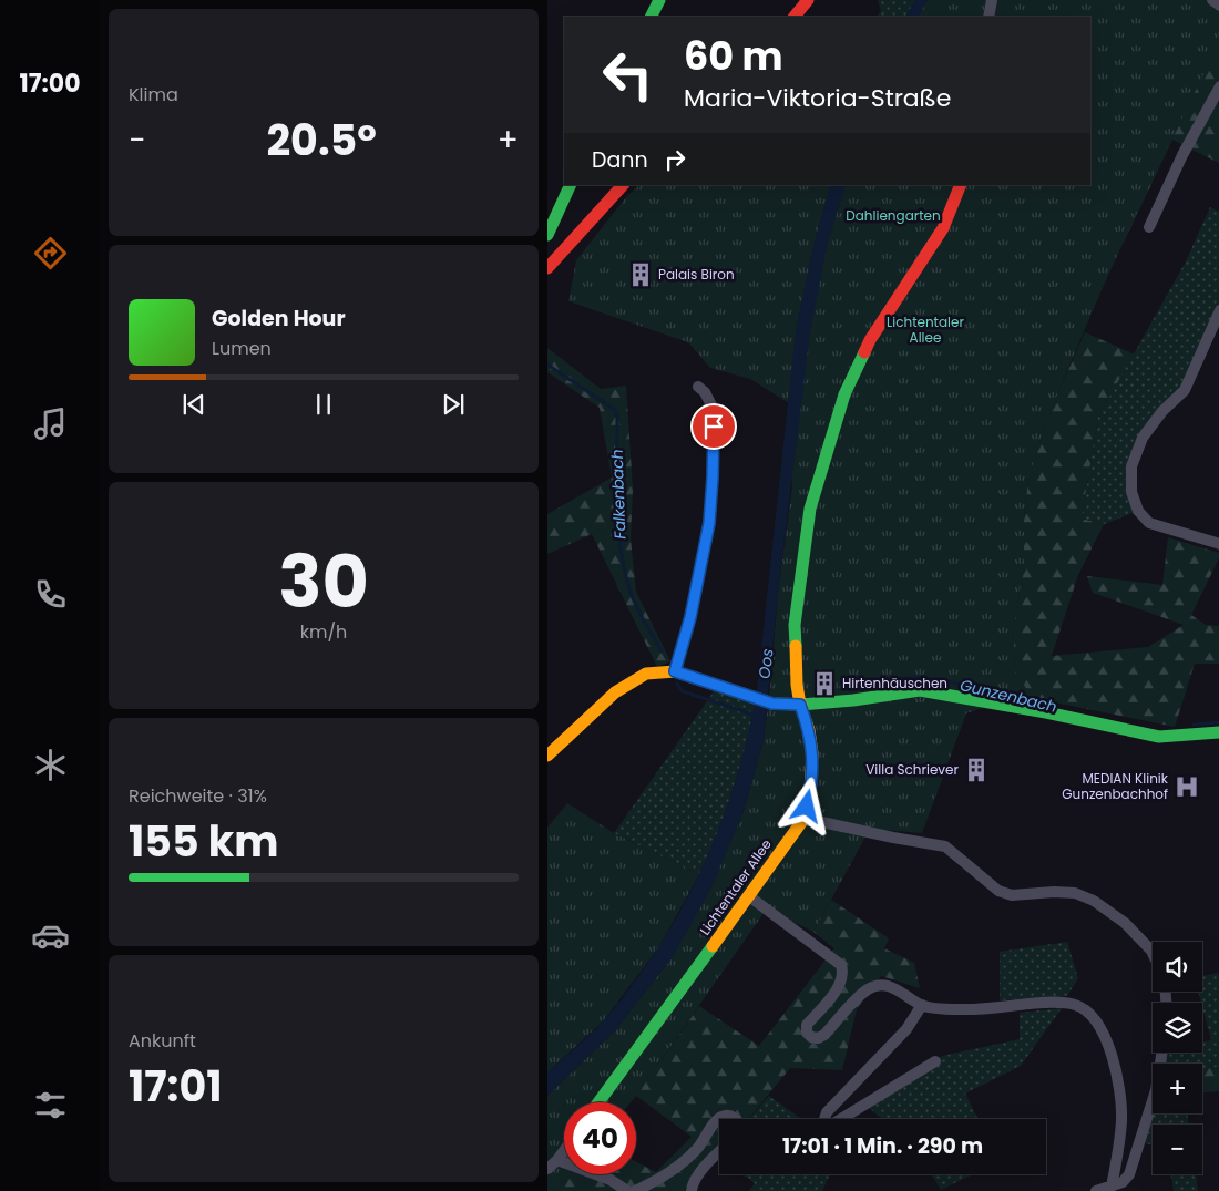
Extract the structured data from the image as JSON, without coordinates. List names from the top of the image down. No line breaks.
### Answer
{"streets":{"street":["Lichtentaler Allee"]},"water":["Falkenbach","Oos","Gunzenbach"],"parks":["Dahliengarten","Lichtentaler Allee"],"places":{"building":["Palais Biron","Hirtenhäuschen","Villa Schriever"],"hospital":["MEDIAN Klinik Gunzenbachhof"]},"page":{"tabs":"17:00","tile":["Klima",["30","km/h"],["Reichweite · 31%","155 km"],["Ankunft","17:01"]],"turn":["60 m","Maria-Viktoria-Straße"],"heat":["−","20.5°","+"],"then":"Dann","song":["Golden Hour","Lumen"],"map_buttons":["+","−"],"limit":"40","trip":"17:01 · 1 Min. · 290 m"}}
